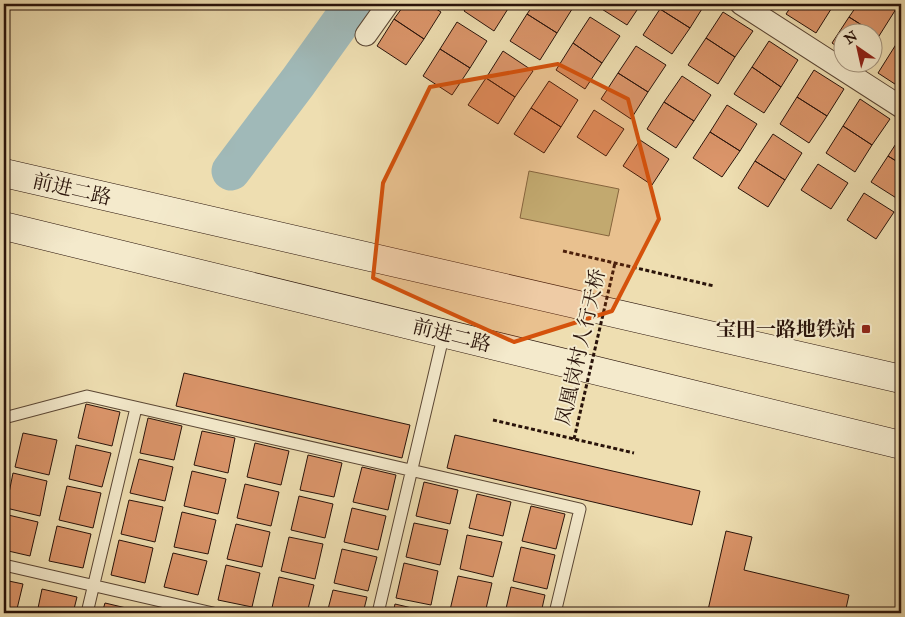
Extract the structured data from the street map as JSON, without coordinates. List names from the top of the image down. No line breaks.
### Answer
{"streets":{"main road":["前进二路"],"path":["凤凰岗村人行天桥"]},"places":{"transit":["宝田一路地铁站"]},"north":"top left"}
